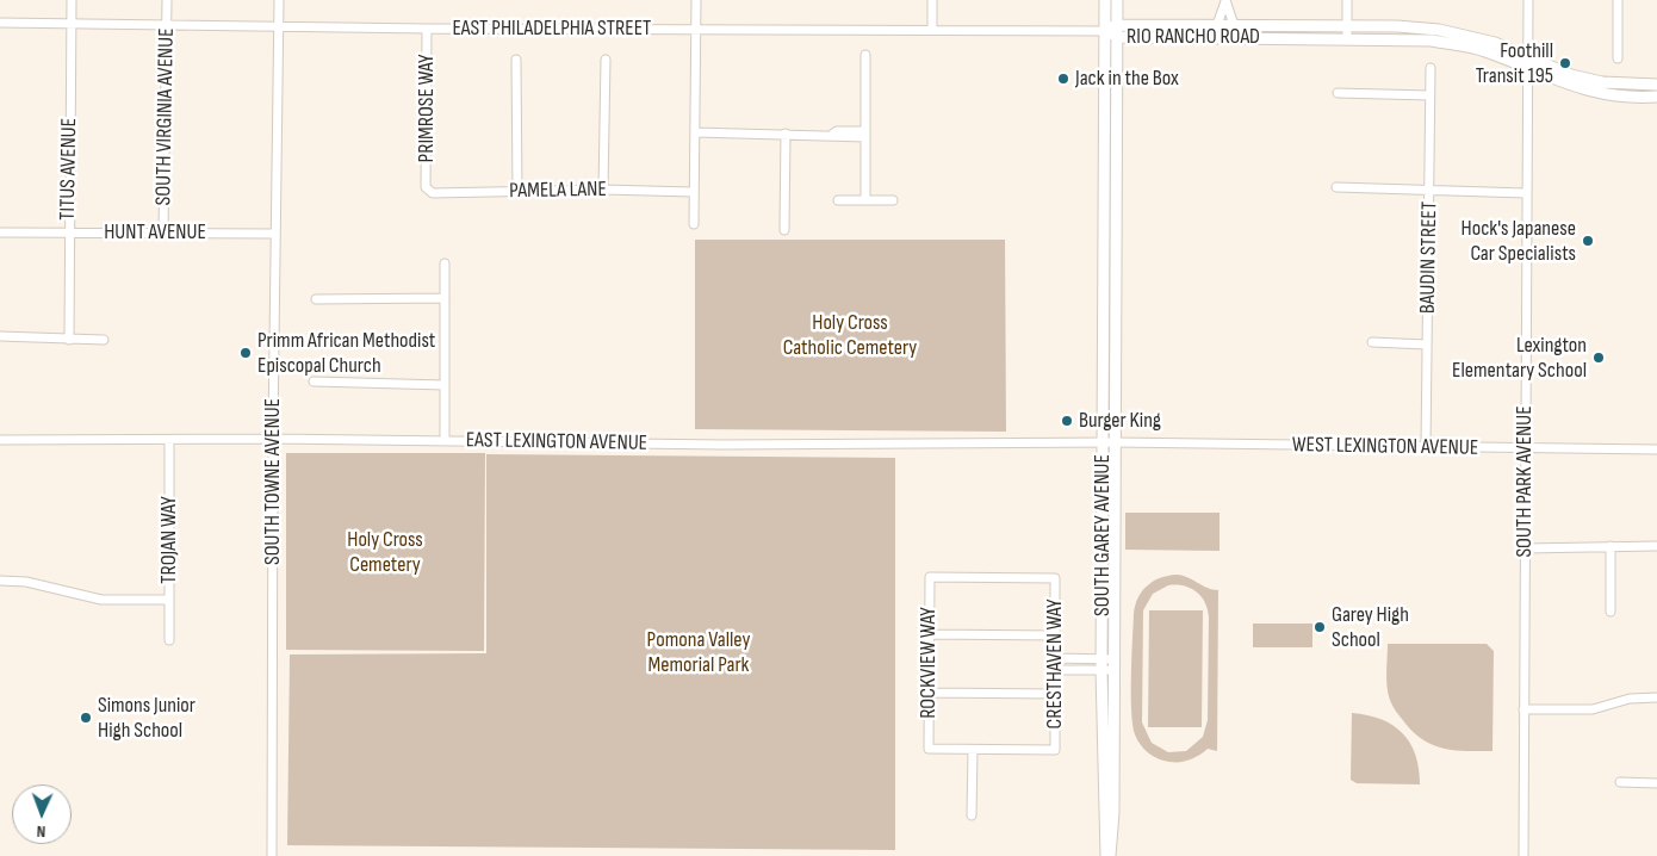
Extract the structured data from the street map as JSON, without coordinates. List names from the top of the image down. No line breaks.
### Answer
{"streets":{"main road":["RIO RANCHO ROAD","SOUTH GAREY AVENUE"],"street":["EAST PHILADELPHIA STREET","PRIMROSE WAY","SOUTH VIRGINIA AVENUE","TITUS AVENUE","PAMELA LANE","HUNT AVENUE","BAUDIN STREET","EAST LEXINGTON AVENUE","WEST LEXINGTON AVENUE","SOUTH TOWNE AVENUE","SOUTH PARK AVENUE","TROJAN WAY","ROCKVIEW WAY","CRESTHAVEN WAY"]},"crossings":[["EAST PHILADELPHIA STREET","RIO RANCHO ROAD"],["EAST PHILADELPHIA STREET","PRIMROSE WAY"],["EAST PHILADELPHIA STREET","SOUTH VIRGINIA AVENUE"],["EAST PHILADELPHIA STREET","TITUS AVENUE"],["EAST PHILADELPHIA STREET","SOUTH TOWNE AVENUE"],["EAST PHILADELPHIA STREET","SOUTH GAREY AVENUE"],["RIO RANCHO ROAD","SOUTH PARK AVENUE"],["RIO RANCHO ROAD","SOUTH GAREY AVENUE"],["PRIMROSE WAY","PAMELA LANE"],["SOUTH VIRGINIA AVENUE","HUNT AVENUE"],["TITUS AVENUE","HUNT AVENUE"],["HUNT AVENUE","SOUTH TOWNE AVENUE"],["BAUDIN STREET","WEST LEXINGTON AVENUE"],["EAST LEXINGTON AVENUE","WEST LEXINGTON AVENUE"],["EAST LEXINGTON AVENUE","SOUTH TOWNE AVENUE"],["EAST LEXINGTON AVENUE","SOUTH GAREY AVENUE"],["EAST LEXINGTON AVENUE","TROJAN WAY"],["WEST LEXINGTON AVENUE","SOUTH PARK AVENUE"],["WEST LEXINGTON AVENUE","SOUTH GAREY AVENUE"],["ROCKVIEW WAY","CRESTHAVEN WAY"]],"parks":["Holy Cross Catholic Cemetery","Holy Cross Cemetery","Pomona Valley Memorial Park"],"places":["Foothill Transit 195","Jack in the Box","Hock's Japanese Car Specialists","Primm African Methodist Episcopal Church","Lexington Elementary School","Burger King","Garey High School","Simons Junior High School"],"north":"bottom"}
